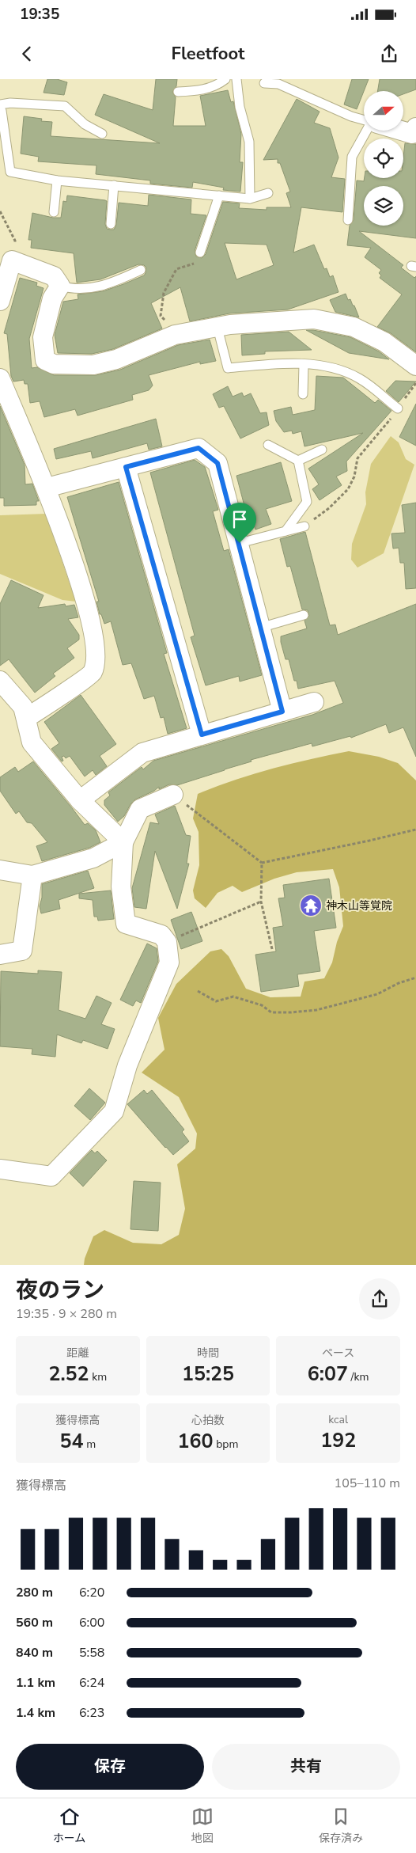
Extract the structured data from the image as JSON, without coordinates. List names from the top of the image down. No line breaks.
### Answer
{"places":{"temple":["神木山等覚院"]},"north":"right","page":{"status":"19:35","header":"Fleetfoot","heading":["夜のラン","19:35 · 9 × 280 m"],"stats":[["距離","2.52 km"],["時間","15:25"],["ペース","6:07 /km"],["獲得標高","54 m"],["心拍数","160 bpm"],["kcal","192"]],"chart":["獲得標高","105–110 m"],"list":[{"name":"280 m","note":"6:20"},{"name":"560 m","note":"6:00"},{"name":"840 m","note":"5:58"},{"name":"1.1 km","note":"6:24"},{"name":"1.4 km","note":"6:23"}],"buttons":["保存","共有"],"tabs":["ホーム","地図","保存済み"]}}
